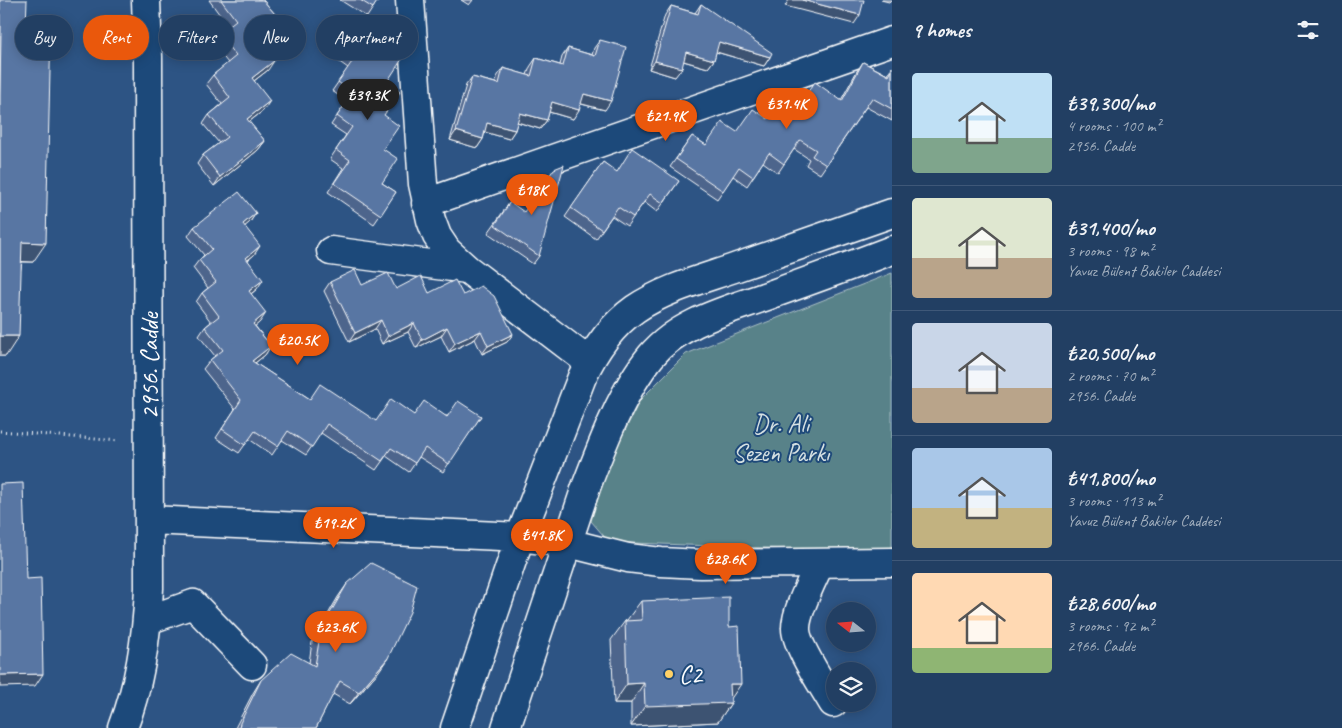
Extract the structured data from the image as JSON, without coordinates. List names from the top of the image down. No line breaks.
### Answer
{"streets":{"street":["2956. Cadde"]},"parks":["Dr. Ali Sezen Parkı"],"places":["C2"],"north":"left","page":{"heading":"9 homes","chip":["Buy","Rent","Filters","New","Apartment"],"list":[{"name":"₺39,300/mo","note":"4 rooms · 100 m² · 2956. Cadde"},{"name":"₺31,400/mo","note":"3 rooms · 98 m² · Yavuz Bülent Bakiler Caddesi"},{"name":"₺20,500/mo","note":"2 rooms · 70 m² · 2956. Cadde"},{"name":"₺41,800/mo","note":"3 rooms · 113 m² · Yavuz Bülent Bakiler Caddesi"},{"name":"₺28,600/mo","note":"3 rooms · 92 m² · 2966. Cadde"}],"price":["₺39.3K","₺31.4K","₺21.9K","₺18K","₺20.5K","₺19.2K","₺41.8K","₺28.6K","₺23.6K"]}}
